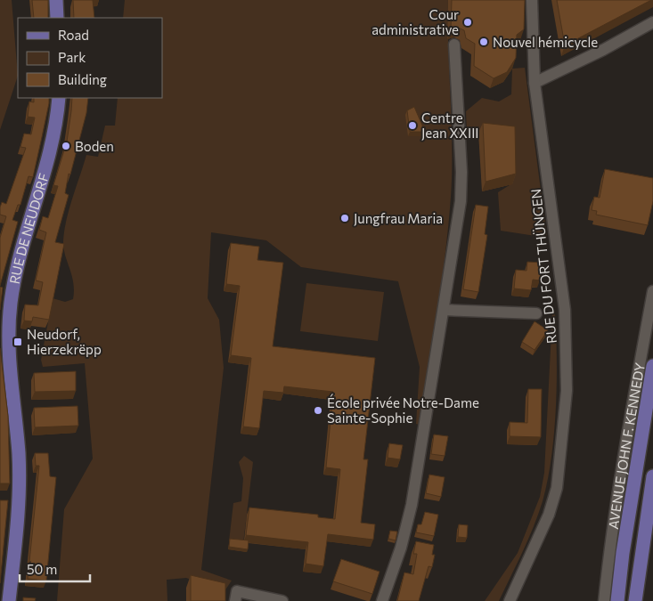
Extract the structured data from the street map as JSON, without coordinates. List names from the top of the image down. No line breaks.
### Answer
{"streets":{"main road":["RUE DE NEUDORF","AVENUE JOHN F. KENNEDY"],"street":["RUE DU FORT THÜNGEN"]},"places":{"other":["Cour administrative","Nouvel hémicycle","Centre Jean XXIII","Boden","Jungfrau Maria","École privée Notre-Dame Sainte-Sophie"],"transit":["Neudorf, Hierzekrëpp"]},"legend":["Road","Park","Building"],"scale_bar":"50 m"}
